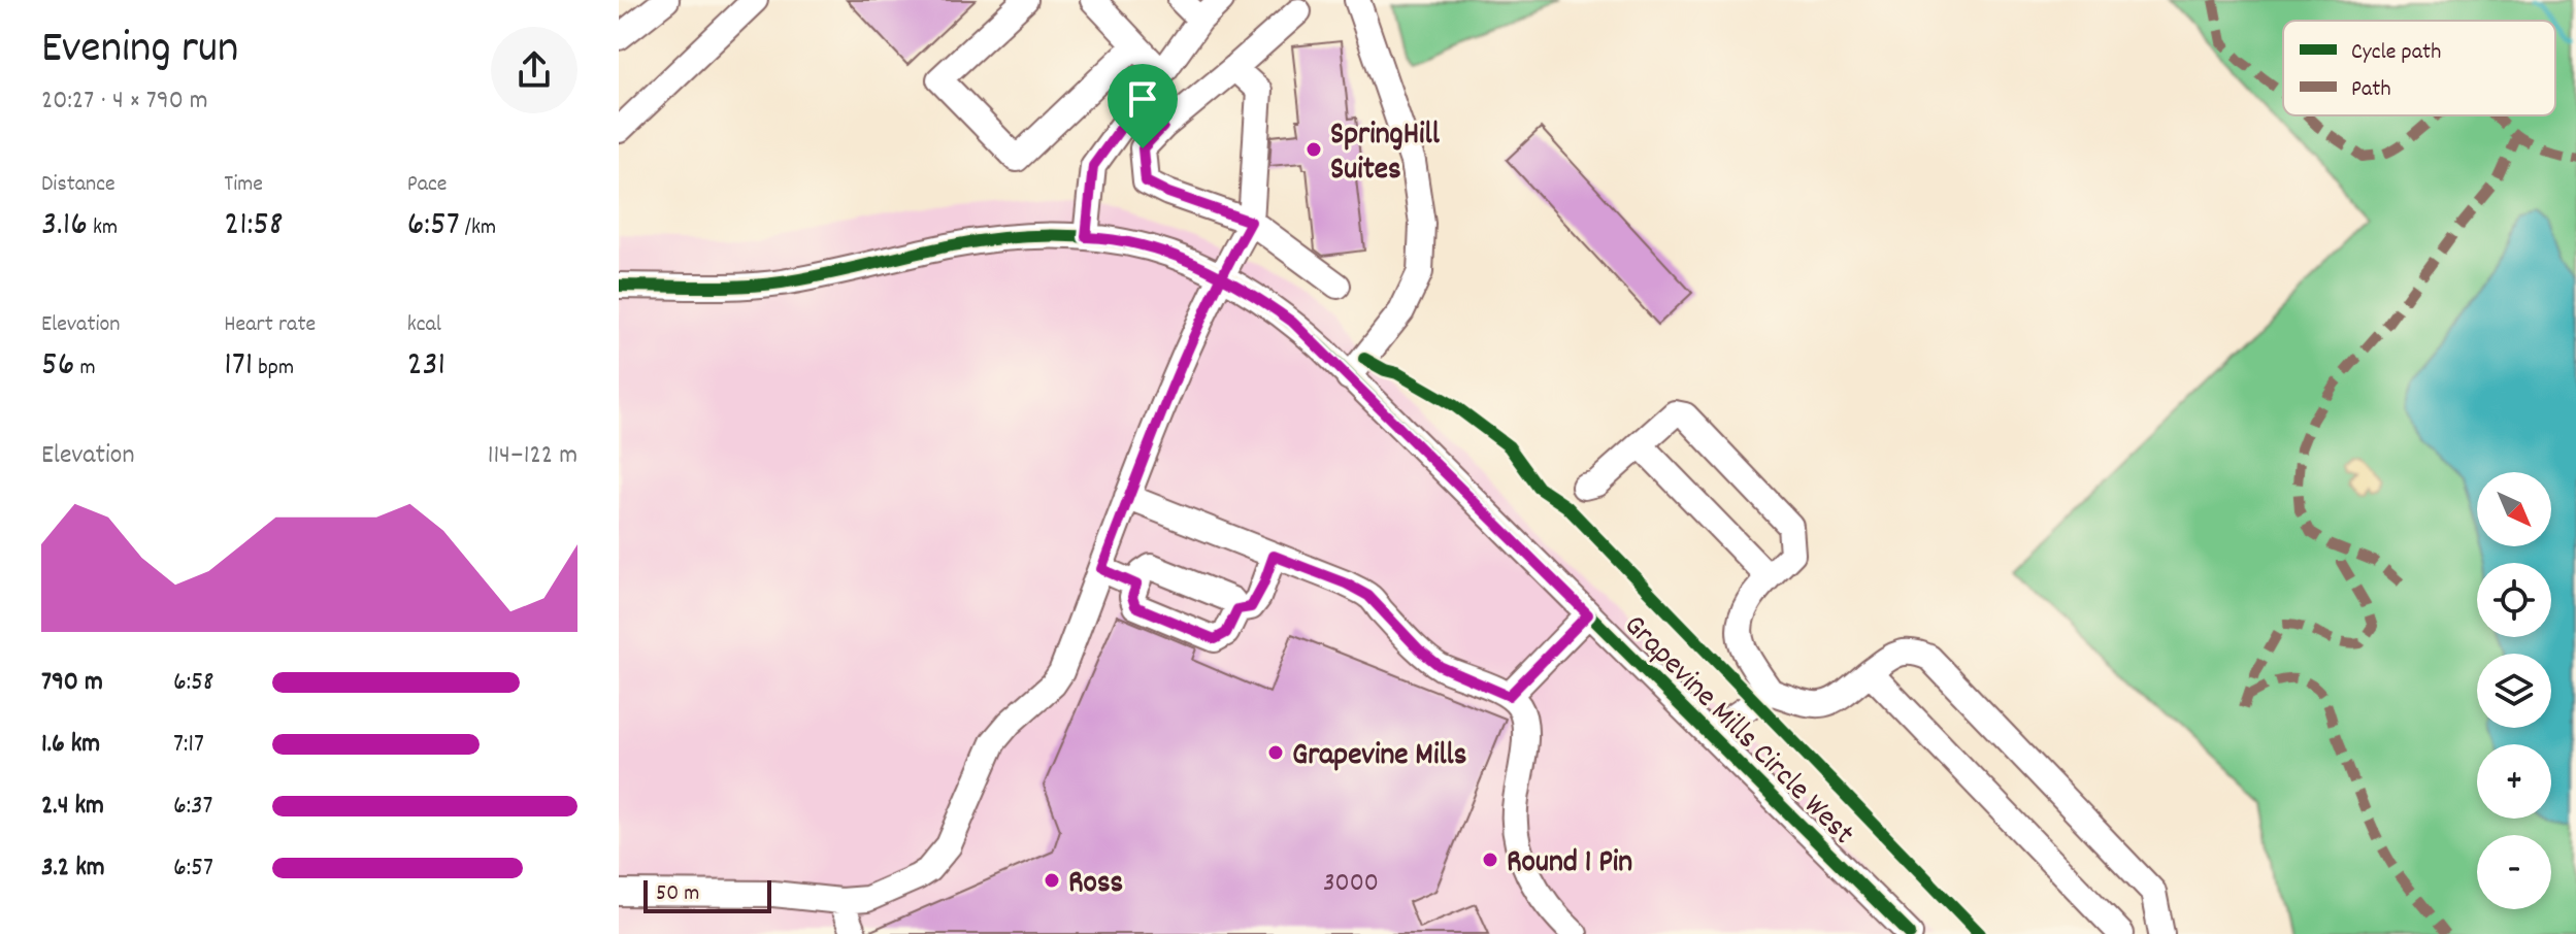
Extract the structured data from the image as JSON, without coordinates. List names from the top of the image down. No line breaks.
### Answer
{"streets":{"street":["Grapevine Mills Circle West"]},"places":["SpringHill Suites","Grapevine Mills","Round 1 Pin","Ross"],"house_numbers":["3000"],"legend":["Cycle path","Path"],"scale_bar":"50 m","north":"bottom right","page":{"heading":["Evening run","20:27 · 4 × 790 m"],"stats":[["Distance","3.16 km"],["Time","21:58"],["Pace","6:57 /km"],["Elevation","56 m"],["Heart rate","171 bpm"],["kcal","231"]],"chart":["Elevation","114–122 m"],"map_buttons":["+","−"],"list":[{"name":"790 m","note":"6:58"},{"name":"1.6 km","note":"7:17"},{"name":"2.4 km","note":"6:37"},{"name":"3.2 km","note":"6:57"}],"scale":"50 m"}}
